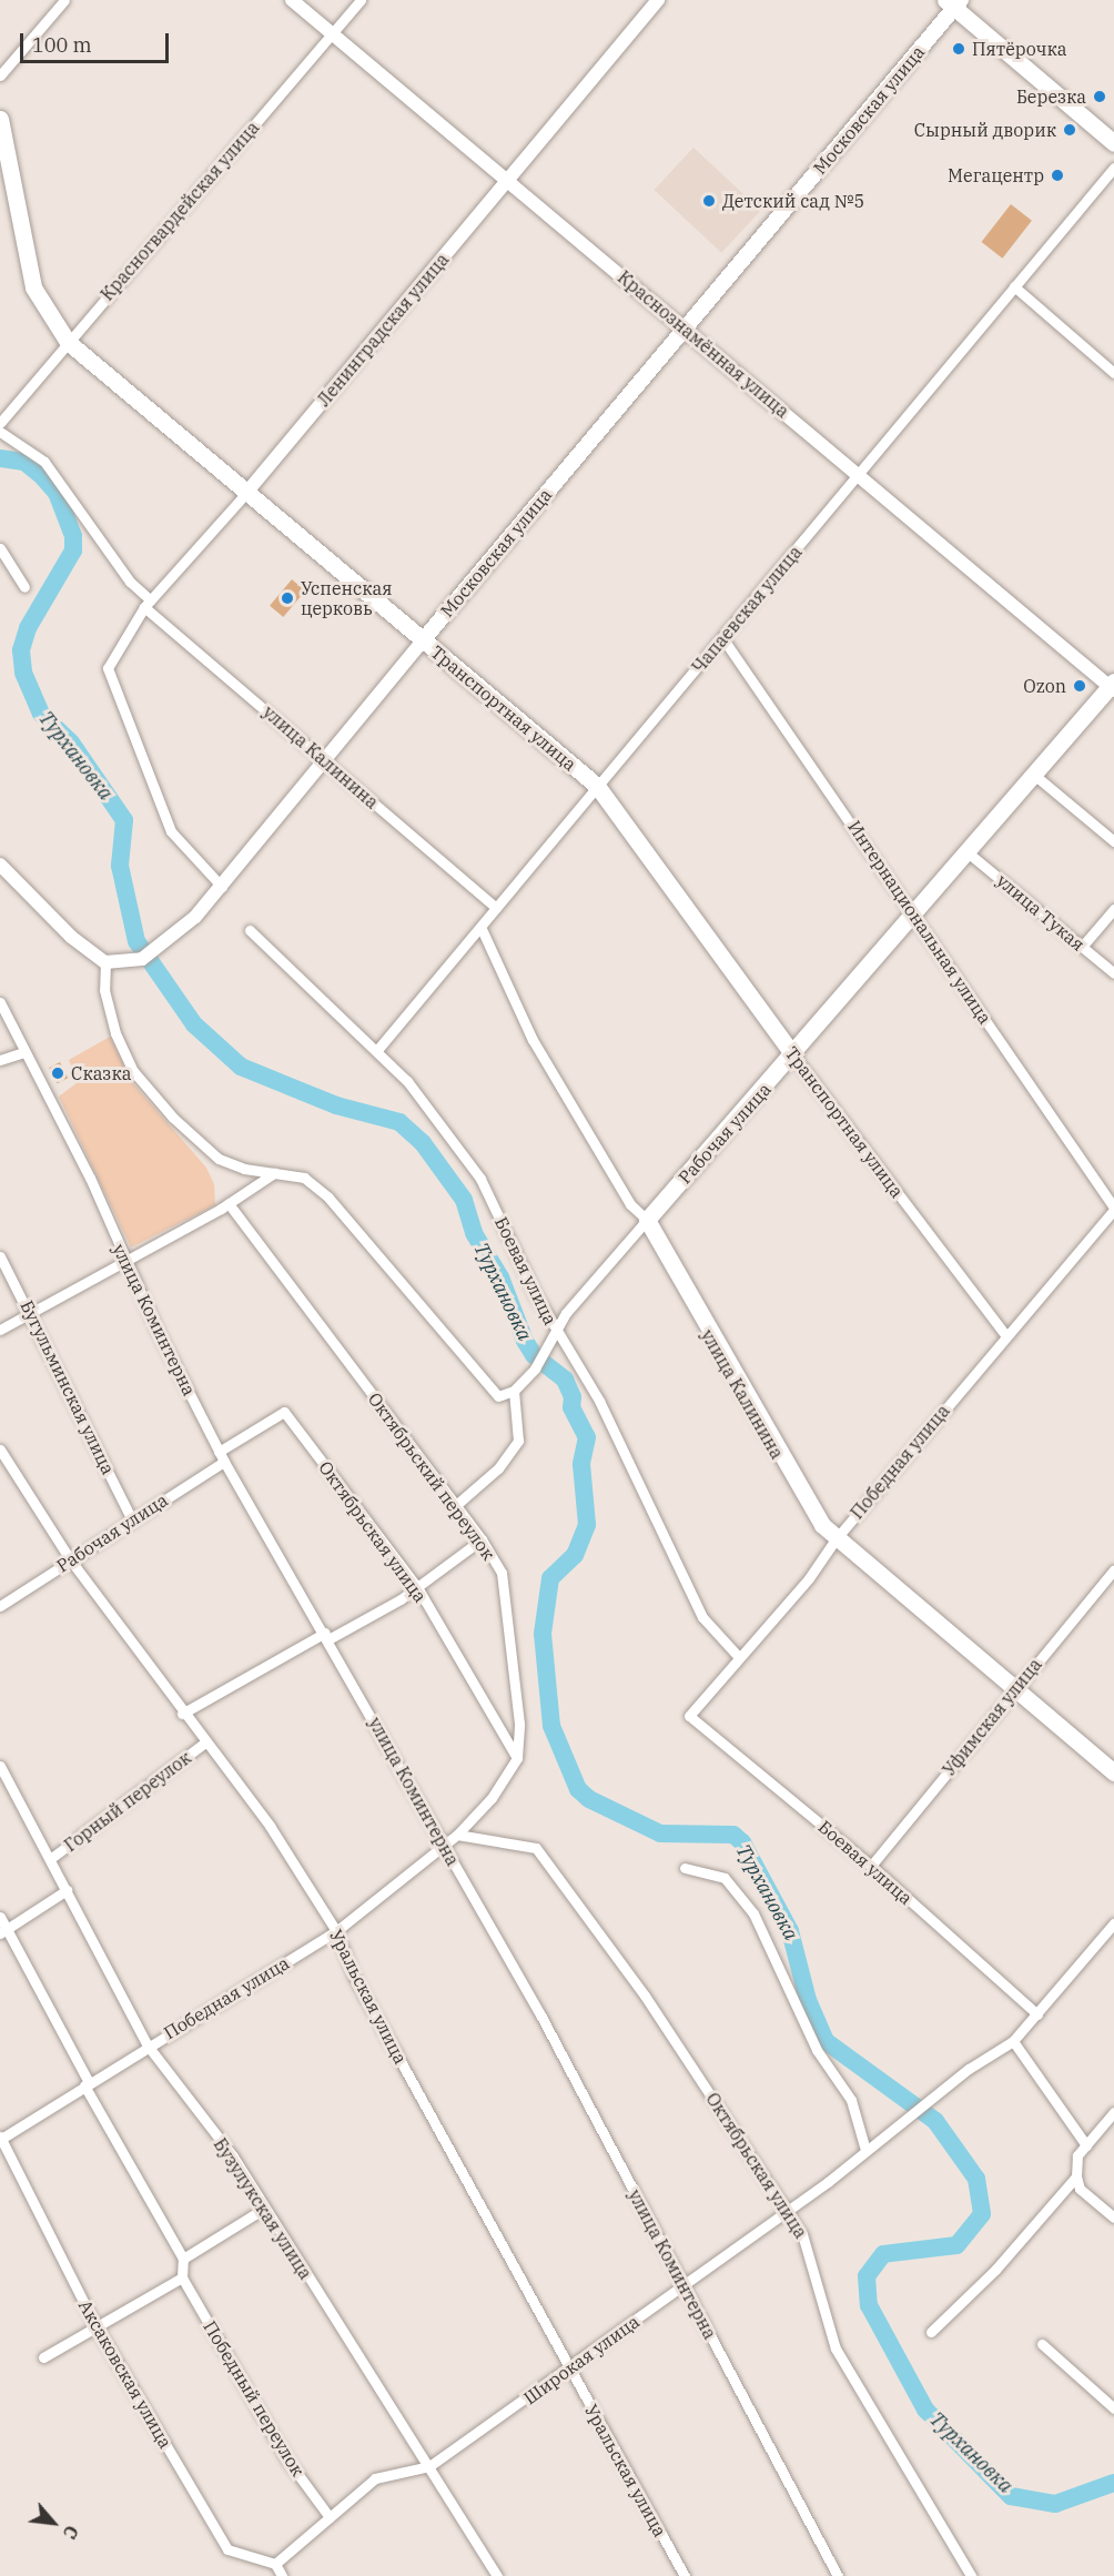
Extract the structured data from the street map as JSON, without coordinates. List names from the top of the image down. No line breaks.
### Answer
{"streets":{"main road":["Московская улица","Транспортная улица","улица Калинина","Рабочая улица"],"street":["Красногвардейская улица","Ленинградская улица","Краснознамённая улица","Чапаевская улица","улица Тукая","Интернациональная улица","Боевая улица","улица Коминтерна","Бугульминская улица","Победная улица","Октябрьский переулок","Октябрьская улица","Уфимская улица","Горный переулок","Уральская улица","Бузулукская улица","Широкая улица","Аксаковская улица","Победный переулок"]},"crossings":[["Московская улица","Ленинградская улица"],["Московская улица","Краснознамённая улица"],["Московская улица","Транспортная улица"],["Московская улица","улица Калинина"],["Красногвардейская улица","Краснознамённая улица"],["Красногвардейская улица","Транспортная улица"],["Ленинградская улица","Краснознамённая улица"],["Ленинградская улица","Транспортная улица"],["Ленинградская улица","улица Калинина"],["Краснознамённая улица","Чапаевская улица"],["Краснознамённая улица","Рабочая улица"],["Чапаевская улица","Транспортная улица"],["Чапаевская улица","улица Калинина"],["Чапаевская улица","Интернациональная улица"],["Чапаевская улица","Боевая улица"],["Транспортная улица","Рабочая улица"],["Транспортная улица","Победная улица"],["улица Калинина","Рабочая улица"],["улица Калинина","Победная улица"],["улица Калинина","Уфимская улица"],["улица Тукая","Рабочая улица"],["Интернациональная улица","Рабочая улица"],["Интернациональная улица","Победная улица"],["Рабочая улица","Боевая улица"],["Рабочая улица","улица Коминтерна"],["Рабочая улица","Бугульминская улица"],["Рабочая улица","Октябрьская улица"],["Рабочая улица","Уральская улица"],["Боевая улица","Победная улица"],["Боевая улица","Уфимская улица"],["улица Коминтерна","Победная улица"],["улица Коминтерна","Октябрьский переулок"],["улица Коминтерна","Широкая улица"],["Победная улица","Октябрьский переулок"],["Победная улица","Уральская улица"],["Победная улица","Бузулукская улица"],["Победная улица","Аксаковская улица"],["Октябрьский переулок","Октябрьская улица"],["Октябрьская улица","Широкая улица"],["Горный переулок","Уральская улица"],["Горный переулок","Бузулукская улица"],["Уральская улица","Широкая улица"],["Бузулукская улица","Широкая улица"],["Широкая улица","Аксаковская улица"],["Широкая улица","Победный переулок"]],"water":["Турхановка"],"places":["Пятёрочка","Березка","Сырный дворик","Мегацентр","Детский сад №5","Успенская церковь","Ozon","Сказка"],"scale_bar":"100 m","north":"bottom right"}
